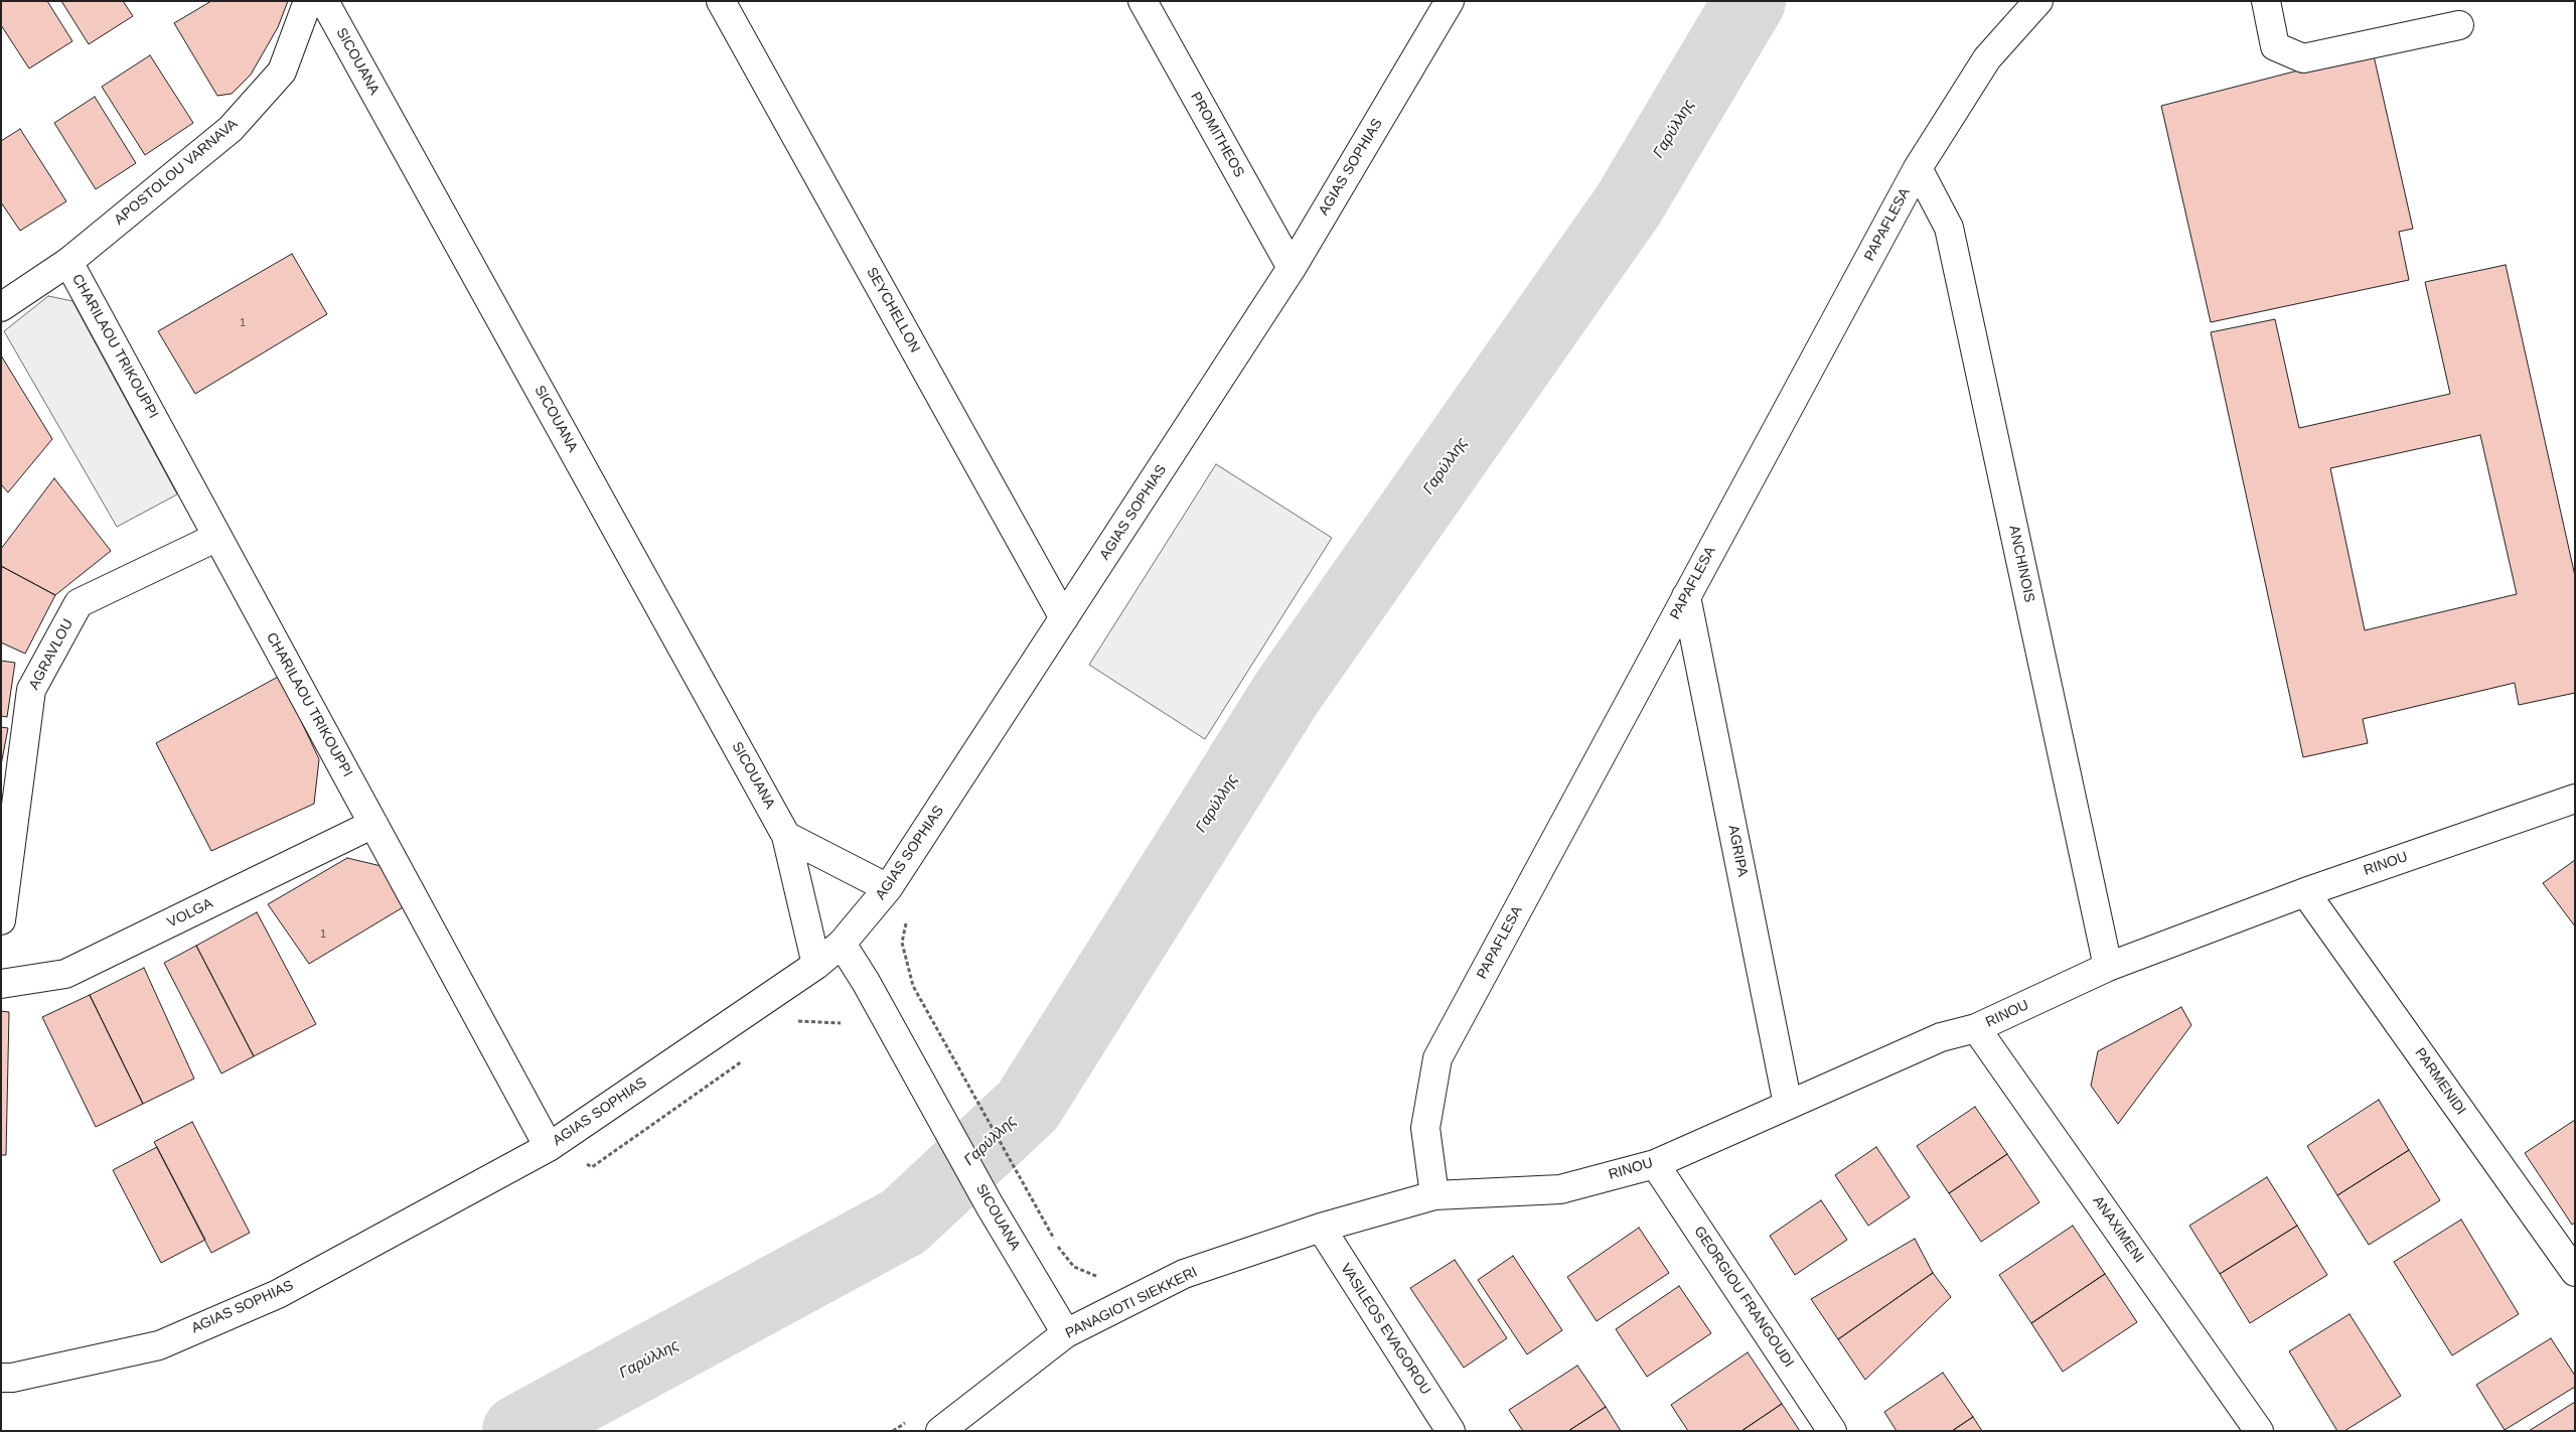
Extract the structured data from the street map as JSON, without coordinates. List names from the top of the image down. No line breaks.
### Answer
{"streets":{"street":["SICOUANA","PROMITHEOS","AGIAS SOPHIAS","APOSTOLOU VARNAVA","PAPAFLESA","SEYCHELLON","CHARILAOU TRIKOUPPI","ANCHINOIS","AGRAVLOU","AGRIPA","RINOU","VOLGA","PARMENIDI","ANAXIMENI","GEORGIOU FRANGOUDI","PANAGIOTI SIEKKERI","VASILEOS EVAGOROU"]},"crossings":[["SICOUANA","AGIAS SOPHIAS"],["SICOUANA","PANAGIOTI SIEKKERI"],["PROMITHEOS","AGIAS SOPHIAS"],["AGIAS SOPHIAS","SEYCHELLON"],["AGIAS SOPHIAS","CHARILAOU TRIKOUPPI"],["APOSTOLOU VARNAVA","CHARILAOU TRIKOUPPI"],["PAPAFLESA","ANCHINOIS"],["PAPAFLESA","AGRIPA"],["PAPAFLESA","RINOU"],["PAPAFLESA","PANAGIOTI SIEKKERI"],["CHARILAOU TRIKOUPPI","AGRAVLOU"],["CHARILAOU TRIKOUPPI","VOLGA"],["ANCHINOIS","RINOU"],["AGRIPA","RINOU"],["RINOU","PARMENIDI"],["RINOU","ANAXIMENI"],["RINOU","GEORGIOU FRANGOUDI"],["RINOU","PANAGIOTI SIEKKERI"],["PANAGIOTI SIEKKERI","VASILEOS EVAGOROU"]],"water":["Γαρύλλης"],"house_numbers":["1","1"]}
